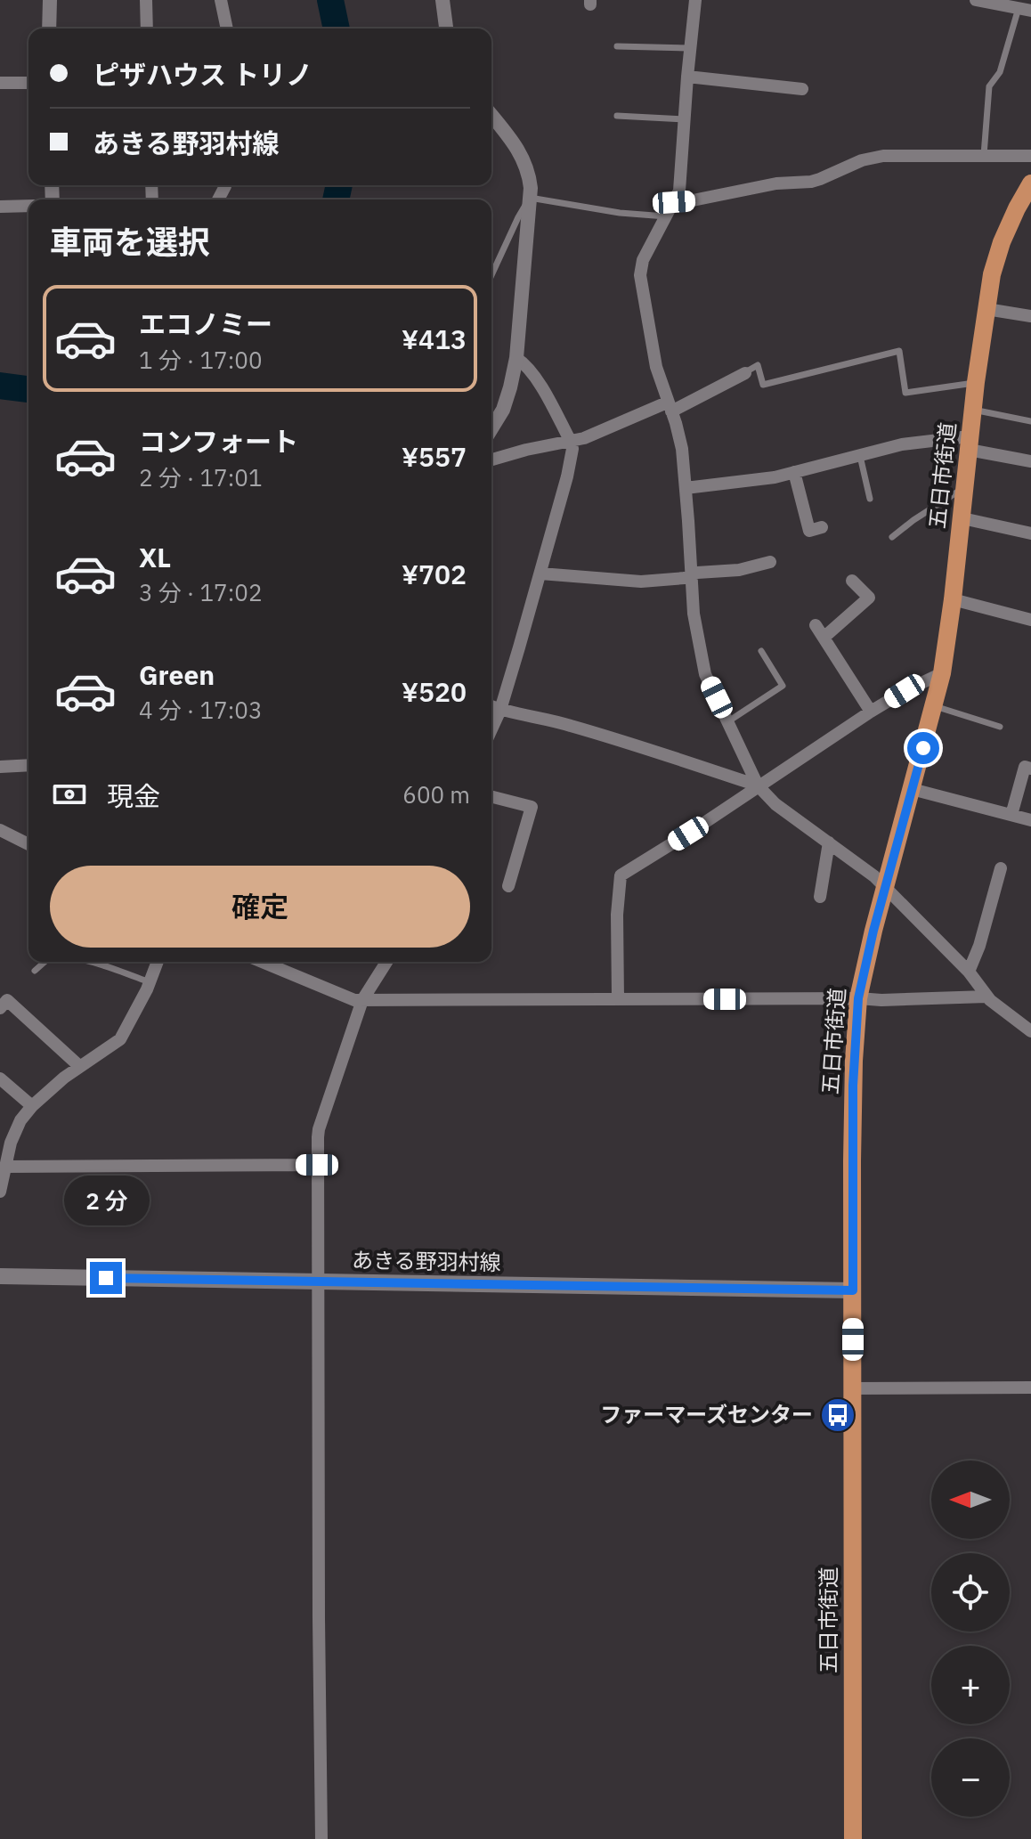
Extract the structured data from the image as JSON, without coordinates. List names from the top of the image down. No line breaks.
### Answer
{"streets":{"main road":["五日市街道","あきる野羽村線"]},"crossings":[["五日市街道","あきる野羽村線"]],"places":{"bus stop":["ファーマーズセンター"]},"north":"left","page":{"banner":["ピザハウス トリノ","あきる野羽村線"],"heading":"車両を選択","list":[{"name":"エコノミー","note":"1 分 · 17:00","value":"¥413"},{"name":"コンフォート","note":"2 分 · 17:01","value":"¥557"},{"name":"XL","note":"3 分 · 17:02","value":"¥702"},{"name":"Green","note":"4 分 · 17:03","value":"¥520"}],"pay":["現金","600 m"],"buttons":"確定","bubble":"2 分","map_buttons":["+","−"]}}
